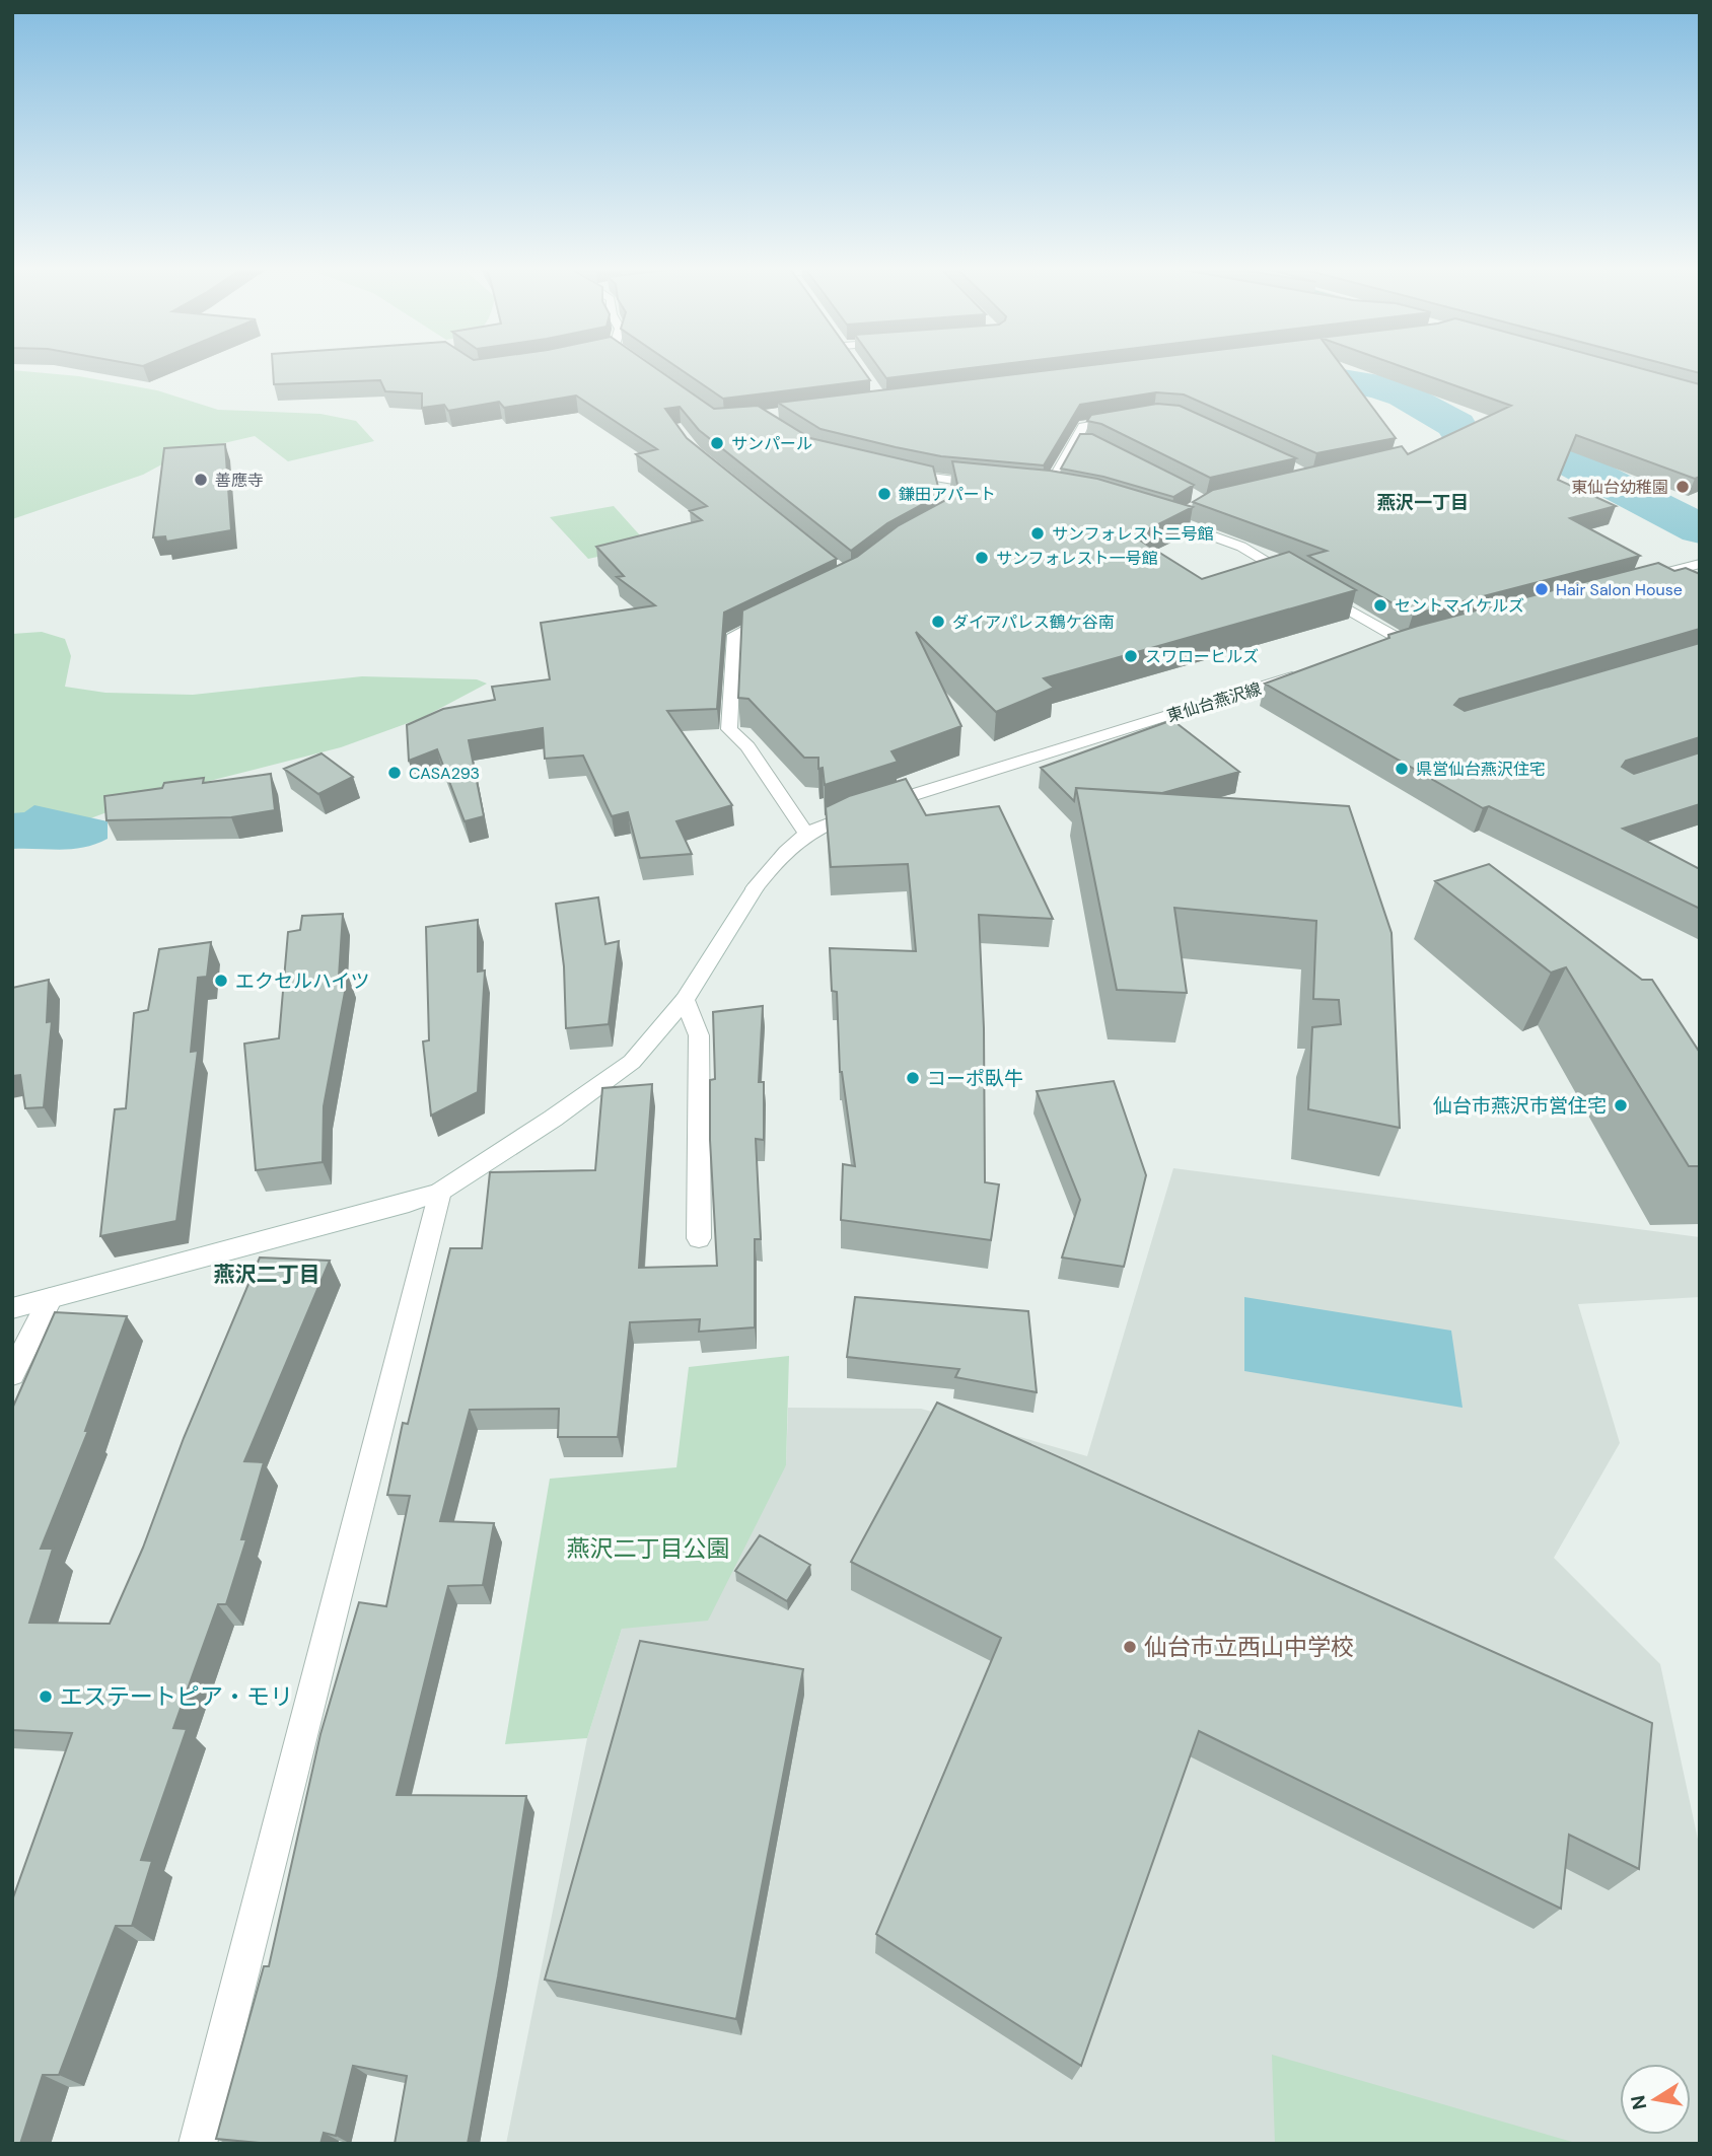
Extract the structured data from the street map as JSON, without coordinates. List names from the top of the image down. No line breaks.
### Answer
{"streets":{"street":["東仙台燕沢線"]},"districts":["燕沢一丁目","燕沢二丁目"],"parks":["燕沢二丁目公園"],"places":["サンパール","善應寺","東仙台幼稚園","鎌田アパート","サンフォレスト二号館","サンフォレスト一号館","Hair Salon House","セントマイケルズ","ダイアパレス鶴ケ谷南","スワローヒルズ","県営仙台燕沢住宅","CASA293","エクセルハイツ","コーポ臥牛","仙台市燕沢市営住宅","仙台市立西山中学校","エステートピア・モリ"],"north":"left"}
